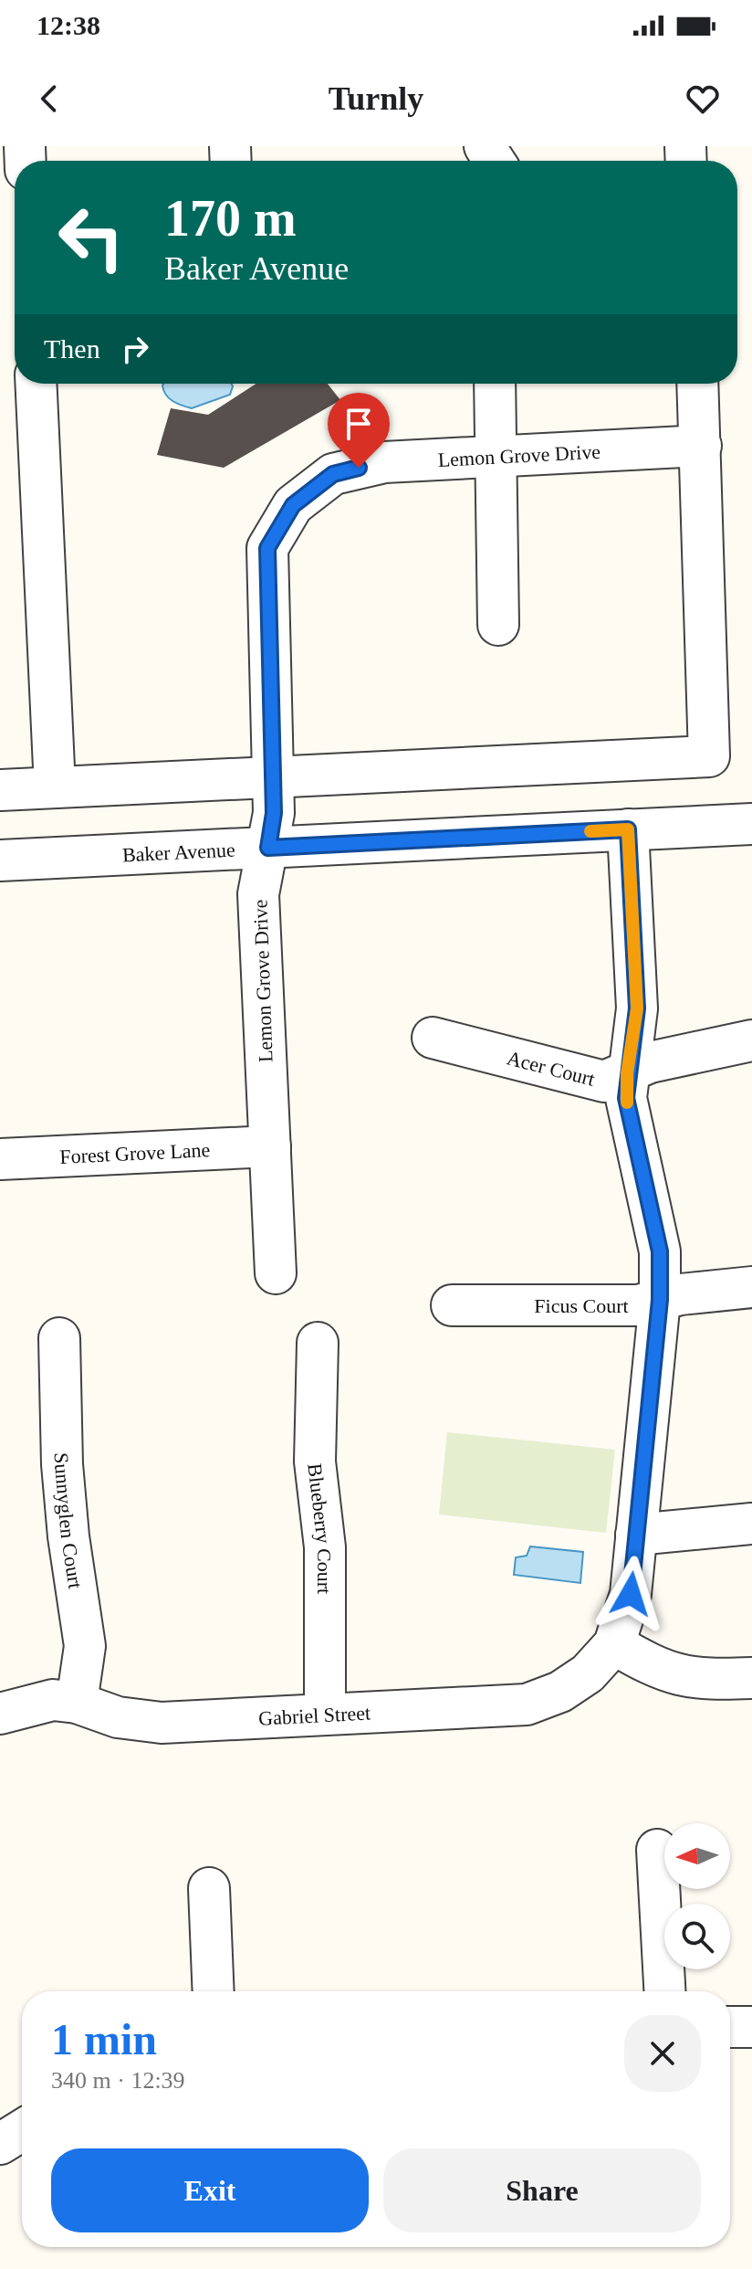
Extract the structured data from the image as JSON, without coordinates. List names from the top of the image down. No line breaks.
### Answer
{"streets":{"street":["Lemon Grove Drive","Baker Avenue","Acer Court","Forest Grove Lane","Ficus Court","Sunnyglen Court","Blueberry Court","Gabriel Street"]},"crossings":[["Lemon Grove Drive","Baker Avenue"],["Lemon Grove Drive","Forest Grove Lane"],["Sunnyglen Court","Gabriel Street"],["Blueberry Court","Gabriel Street"]],"north":"left","page":{"status":"12:38","header":"Turnly","turn":["170 m","Baker Avenue"],"then":"Then","heading":["1 min","340 m · 12:39"],"buttons":["Exit","Share"]}}
